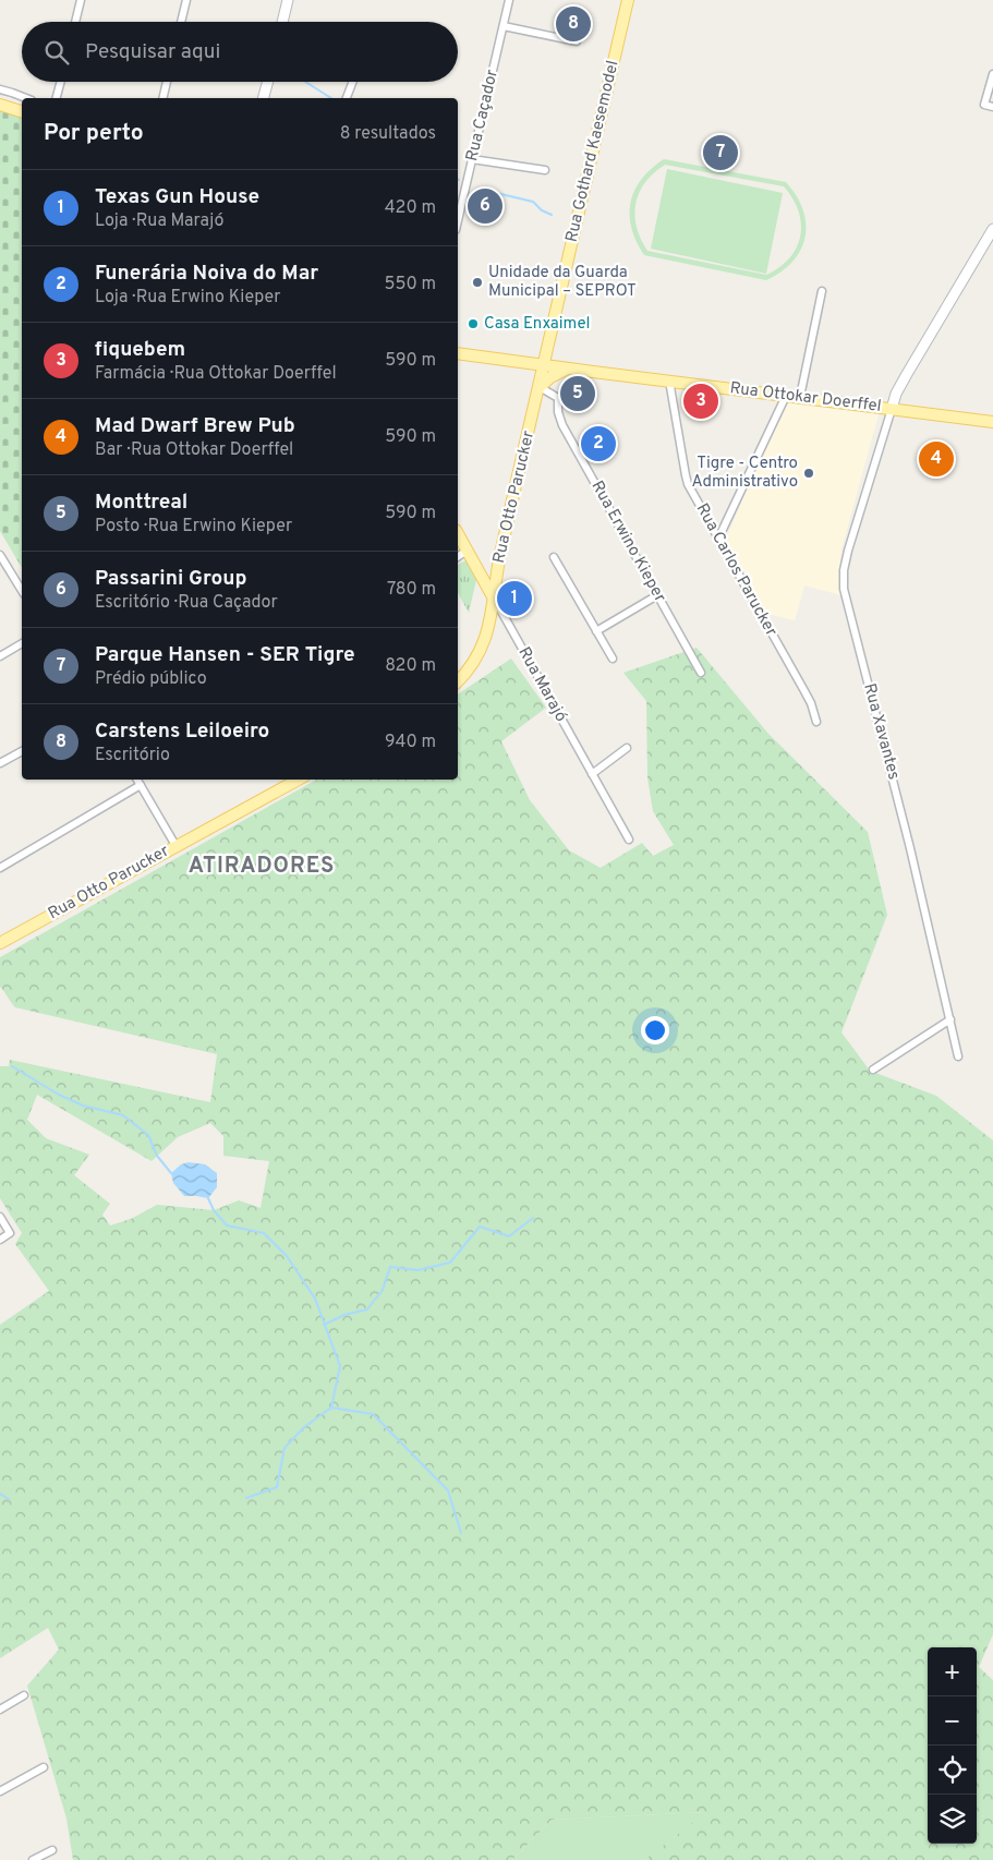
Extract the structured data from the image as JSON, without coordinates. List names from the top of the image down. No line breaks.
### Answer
{"streets":{"main road":["Rua Gothard Kaesemodel","Rua Ottokar Doerffel","Rua Otto Parucker","Rua Marajó"],"street":["Rua Caçador","Rua Erwino Kieper","Rua Carlos Parucker","Rua Xavantes"]},"crossings":[["Rua Gothard Kaesemodel","Rua Ottokar Doerffel"],["Rua Gothard Kaesemodel","Rua Otto Parucker"],["Rua Ottokar Doerffel","Rua Otto Parucker"],["Rua Ottokar Doerffel","Rua Carlos Parucker"],["Rua Ottokar Doerffel","Rua Xavantes"],["Rua Otto Parucker","Rua Erwino Kieper"],["Rua Otto Parucker","Rua Marajó"]],"districts":["ATIRADORES"],"places":["Unidade da Guarda Municipal – SEPROT","Casa Enxaimel","Tigre - Centro Administrativo"],"page":{"pins":["8","7","6","5","3","2","4","1"],"search":"Pesquisar aqui","heading":["Por perto","8 resultados"],"list":[{"mark":"1","name":"Texas Gun House","note":"Loja · Rua Marajó","value":"420 m"},{"mark":"2","name":"Funerária Noiva do Mar","note":"Loja · Rua Erwino Kieper","value":"550 m"},{"mark":"3","name":"fiquebem","note":"Farmácia · Rua Ottokar Doerffel","value":"590 m"},{"mark":"4","name":"Mad Dwarf Brew Pub","note":"Bar · Rua Ottokar Doerffel","value":"590 m"},{"mark":"5","name":"Monttreal","note":"Posto · Rua Erwino Kieper","value":"590 m"},{"mark":"6","name":"Passarini Group","note":"Escritório · Rua Caçador","value":"780 m"},{"mark":"7","name":"Parque Hansen - SER Tigre","note":"Prédio público","value":"820 m"},{"mark":"8","name":"Carstens Leiloeiro","note":"Escritório","value":"940 m"}],"map_buttons":["+","−"]}}
